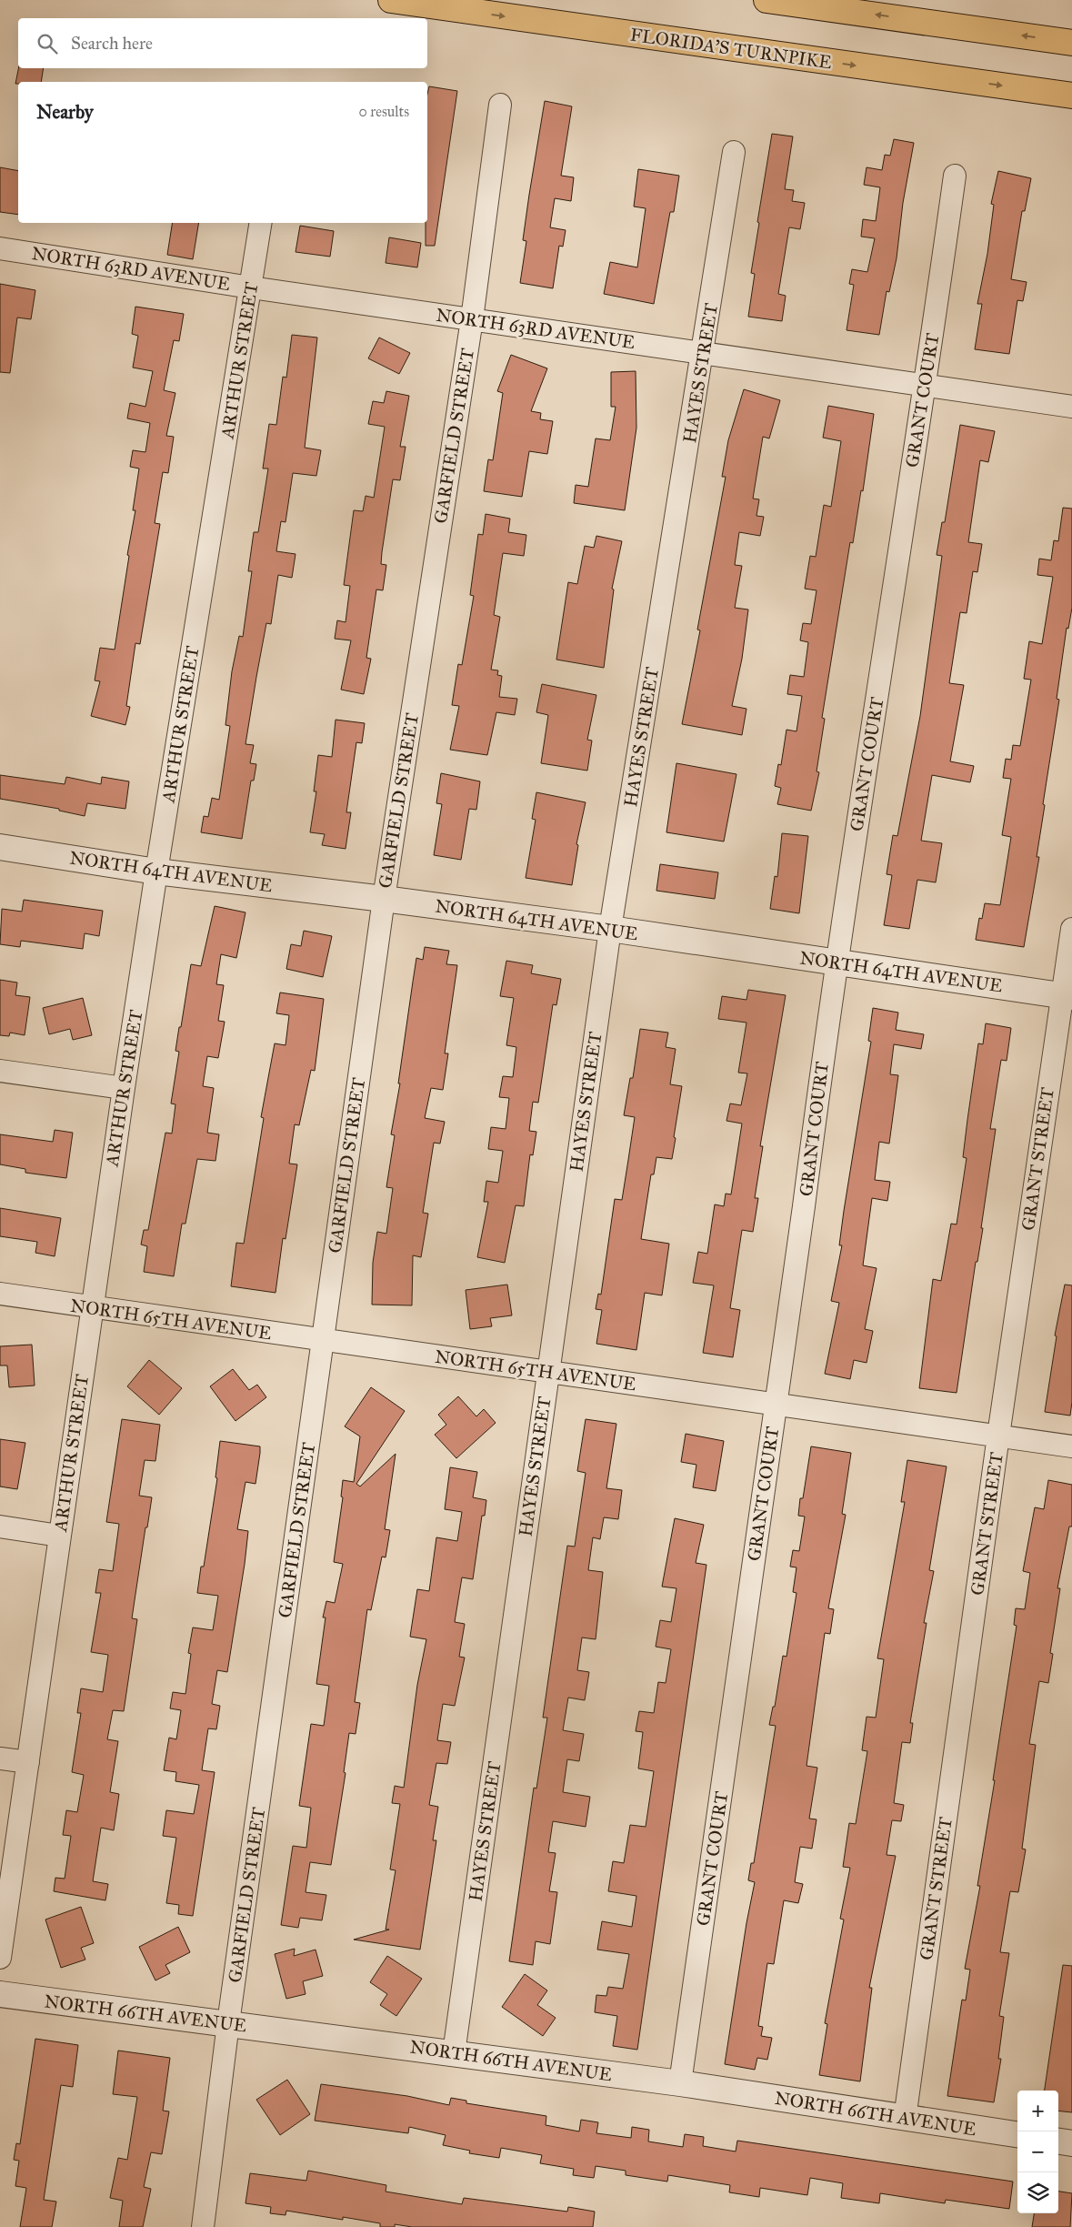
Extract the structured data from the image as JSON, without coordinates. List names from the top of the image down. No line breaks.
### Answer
{"streets":{"highway":["FLORIDA'S TURNPIKE"],"street":["NORTH 63RD AVENUE","ARTHUR STREET","HAYES STREET","GRANT COURT","GARFIELD STREET","NORTH 64TH AVENUE","GRANT STREET","NORTH 65TH AVENUE","NORTH 66TH AVENUE"]},"crossings":[["NORTH 63RD AVENUE","ARTHUR STREET"],["NORTH 63RD AVENUE","HAYES STREET"],["NORTH 63RD AVENUE","GRANT COURT"],["NORTH 63RD AVENUE","GARFIELD STREET"],["ARTHUR STREET","NORTH 64TH AVENUE"],["ARTHUR STREET","NORTH 65TH AVENUE"],["HAYES STREET","NORTH 64TH AVENUE"],["HAYES STREET","NORTH 65TH AVENUE"],["HAYES STREET","NORTH 66TH AVENUE"],["GRANT COURT","NORTH 64TH AVENUE"],["GRANT COURT","NORTH 65TH AVENUE"],["GRANT COURT","NORTH 66TH AVENUE"],["GARFIELD STREET","NORTH 64TH AVENUE"],["GARFIELD STREET","NORTH 65TH AVENUE"],["GARFIELD STREET","NORTH 66TH AVENUE"],["NORTH 64TH AVENUE","GRANT STREET"],["GRANT STREET","NORTH 65TH AVENUE"],["GRANT STREET","NORTH 66TH AVENUE"]],"page":{"search":"Search here","heading":["Nearby","0 results"],"map_buttons":["+","−"]}}
